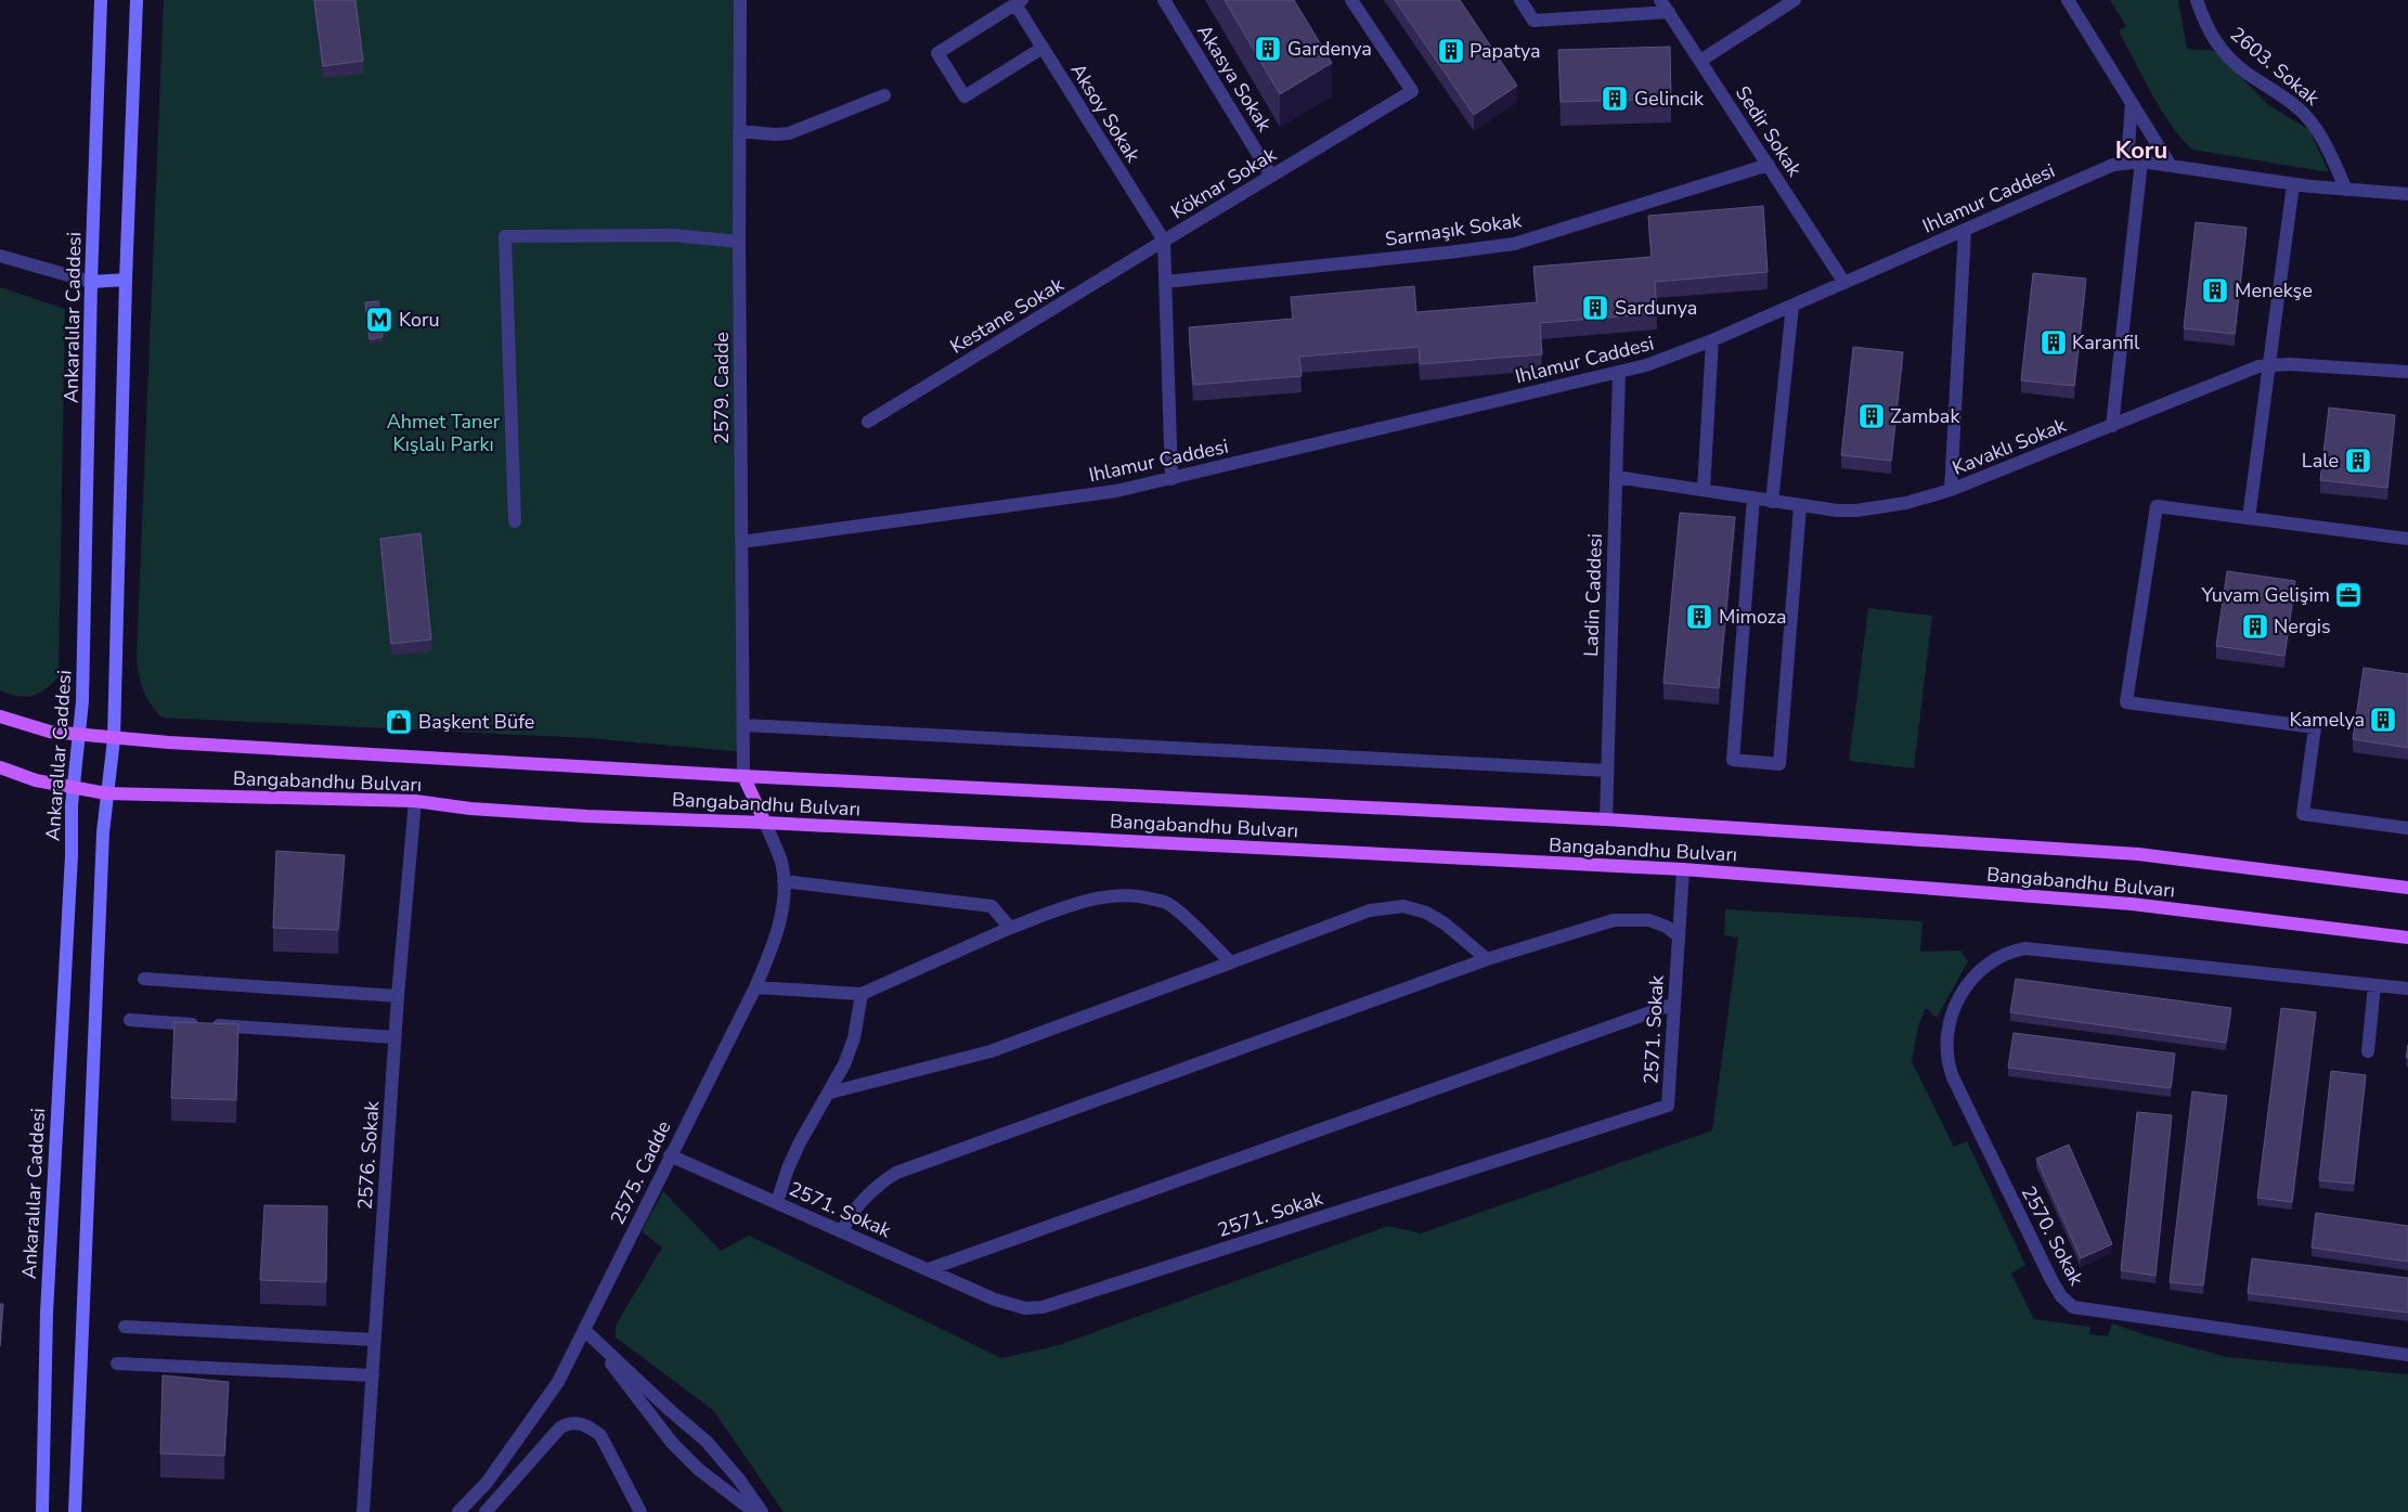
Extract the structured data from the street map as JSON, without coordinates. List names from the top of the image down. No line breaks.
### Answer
{"streets":{"main road":["Ankaralılar Caddesi","Bangabandhu Bulvarı"],"street":["2603. Sokak","Akasya Sokak","Aksoy Sokak","Sedir Sokak","Köknar Sokak","Ihlamur Caddesi","Sarmaşık Sokak","Kestane Sokak","2579. Cadde","Kavaklı Sokak","Ladin Caddesi","2571. Sokak","2576. Sokak","2575. Cadde","2570. Sokak"]},"crossings":[["2603. Sokak","Ihlamur Caddesi"],["Akasya Sokak","Köknar Sokak"],["Aksoy Sokak","Köknar Sokak"],["Aksoy Sokak","Kestane Sokak"],["Sedir Sokak","Ihlamur Caddesi"],["Sedir Sokak","Sarmaşık Sokak"],["Köknar Sokak","Ihlamur Caddesi"],["Köknar Sokak","Sarmaşık Sokak"],["Köknar Sokak","Kestane Sokak"],["Ihlamur Caddesi","2579. Cadde"],["Ihlamur Caddesi","Ladin Caddesi"],["Ankaralılar Caddesi","Bangabandhu Bulvarı"],["2579. Cadde","Bangabandhu Bulvarı"],["Kavaklı Sokak","Ladin Caddesi"],["Ladin Caddesi","Bangabandhu Bulvarı"],["Bangabandhu Bulvarı","2571. Sokak"],["Bangabandhu Bulvarı","2576. Sokak"],["Bangabandhu Bulvarı","2575. Cadde"],["2571. Sokak","2575. Cadde"]],"districts":["Koru"],"parks":["Ahmet Taner Kışlalı Parkı"],"places":{"building":["Gardenya","Papatya","Gelincik","Menekşe","Sardunya","Karanfil","Zambak","Lale","Mimoza","Nergis","Kamelya"],"metro station":["Koru"],"office":["Yuvam Gelişim"],"shop":["Başkent Büfe"]}}
